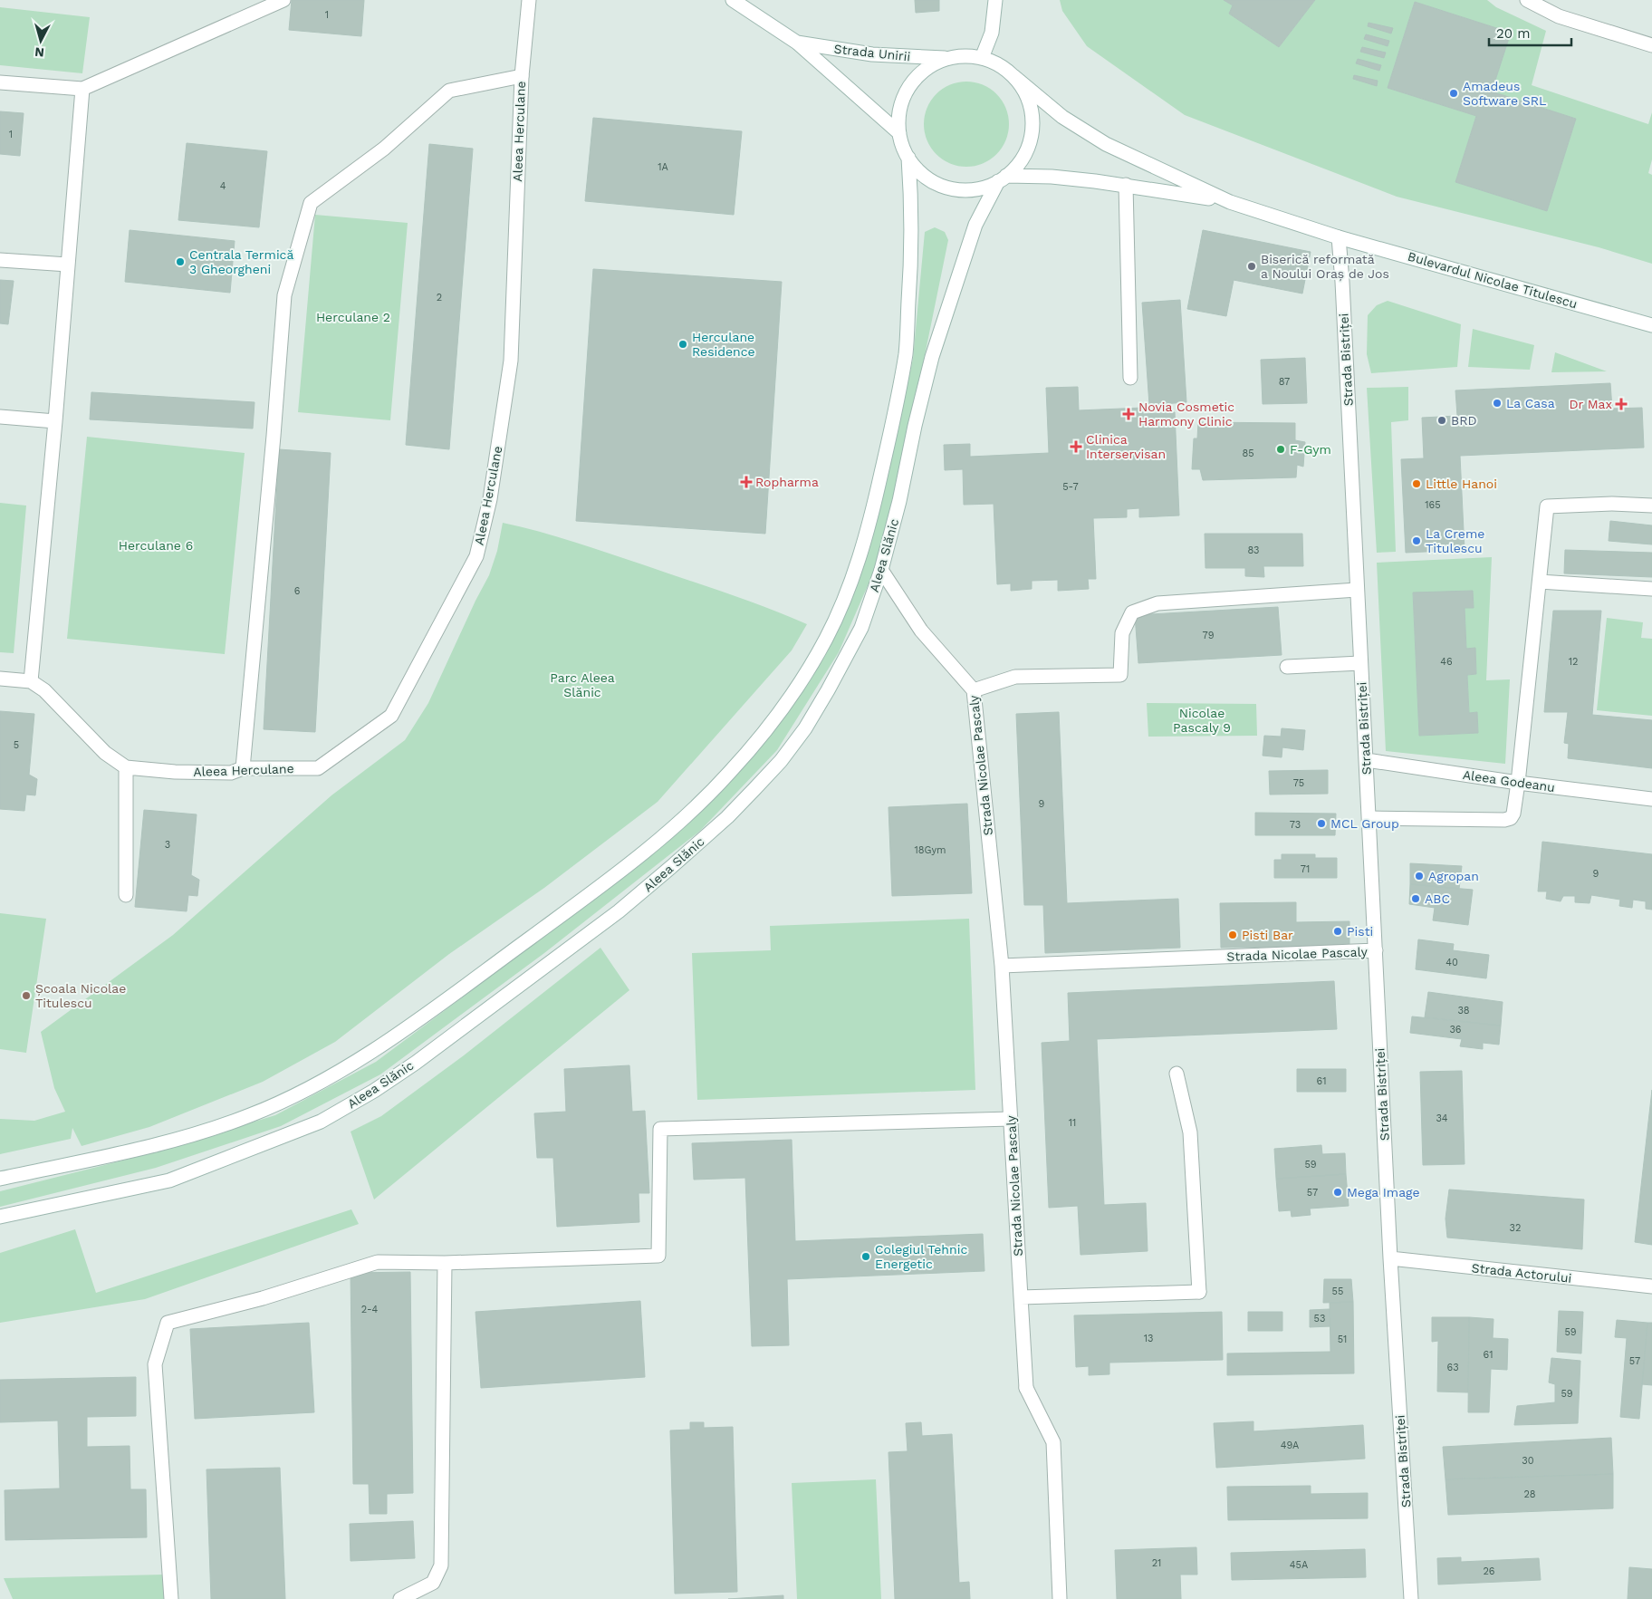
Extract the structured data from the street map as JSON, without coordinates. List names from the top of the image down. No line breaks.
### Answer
{"streets":{"street":["Strada Unirii","Aleea Herculane","Bulevardul Nicolae Titulescu","Strada Bistriței","Aleea Slănic","Strada Nicolae Pascaly","Aleea Godeanu","Strada Actorului"]},"crossings":[["Strada Unirii","Bulevardul Nicolae Titulescu"],["Strada Unirii","Aleea Slănic"],["Bulevardul Nicolae Titulescu","Strada Bistriței"],["Bulevardul Nicolae Titulescu","Aleea Slănic"],["Strada Bistriței","Strada Nicolae Pascaly"],["Strada Bistriței","Aleea Godeanu"],["Strada Bistriței","Strada Actorului"],["Aleea Slănic","Strada Nicolae Pascaly"]],"parks":["Herculane 2","Herculane 6","Parc Aleea Slănic","Nicolae Pascaly 9"],"places":{"other":["Amadeus Software SRL","Centrala Termică 3 Gheorgheni","Biserică reformată a Noului Oraș de Jos","Herculane Residence","La Casa","BRD","F-Gym","Little Hanoi","La Creme Titulescu","MCL Group","Agropan","ABC","Pisti","Pisti Bar","Școala Nicolae Titulescu","Mega Image","Colegiul Tehnic Energetic"],"health":["Dr Max","Novia Cosmetic Harmony Clinic","Clinica Interservisan","Ropharma"]},"house_numbers":["1","1","1A","4","2","87","85","5-7","165","83","6","79","46","12","5","75","9","73","3","18Gym","71","9","40","38","36","61","34","11","59","57","32","55","2-4","53","59","13","51","61","57","63","59","49A","30","28","21","45A","26"],"scale_bar":"20 m","north":"bottom"}
